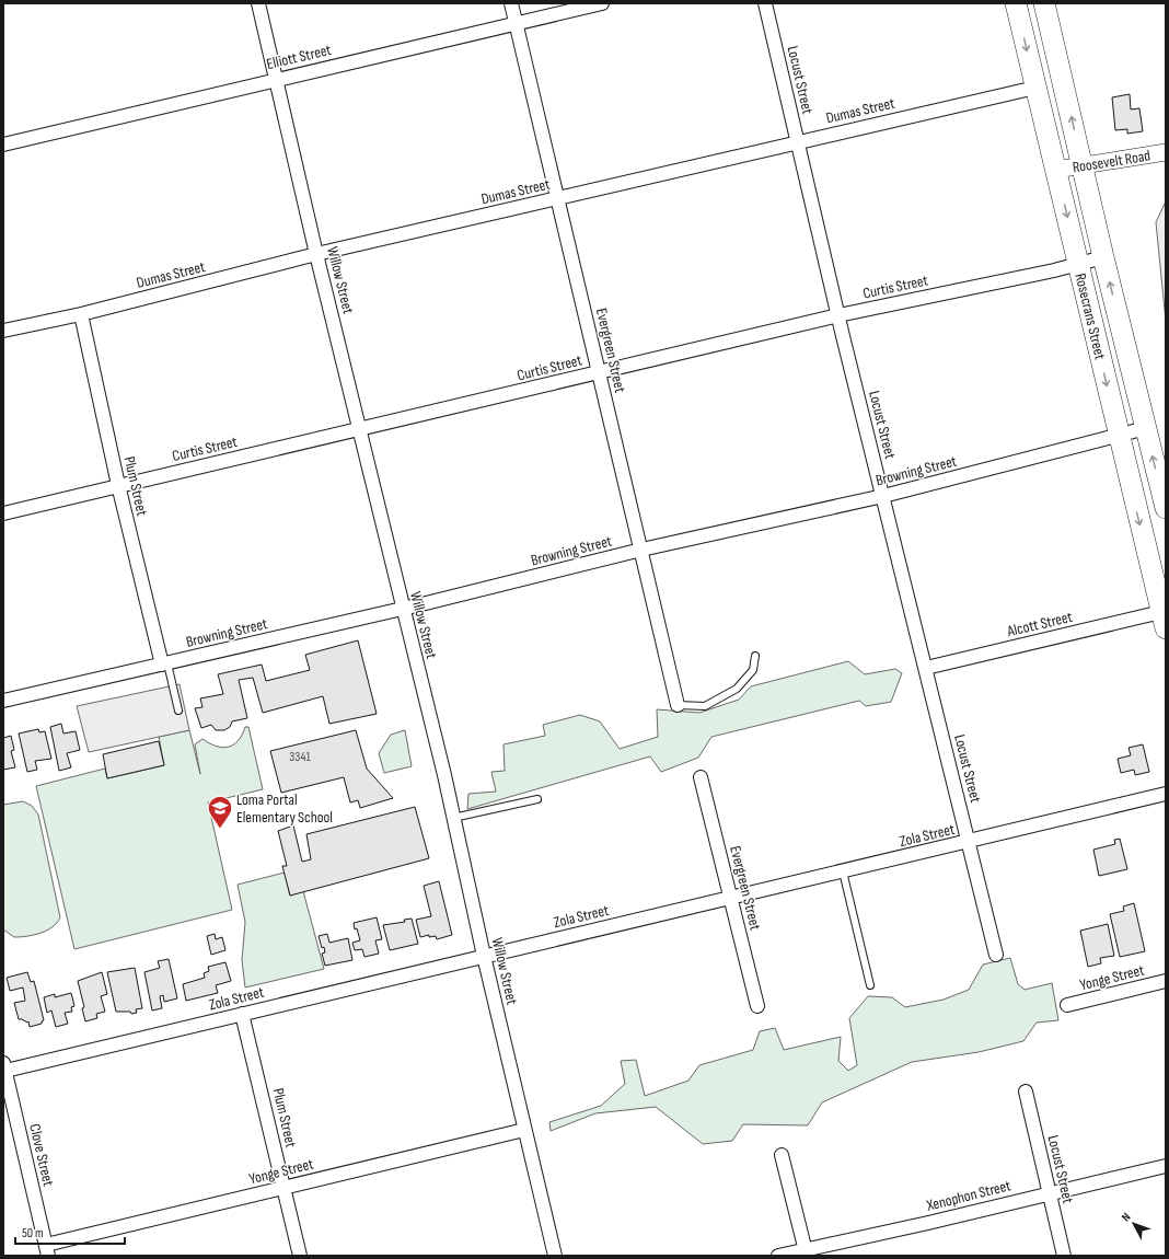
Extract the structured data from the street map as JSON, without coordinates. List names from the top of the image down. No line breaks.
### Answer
{"streets":{"main road":["Rosecrans Street"],"street":["Elliott Street","Locust Street","Dumas Street","Roosevelt Road","Willow Street","Curtis Street","Evergreen Street","Browning Street","Plum Street","Alcott Street","Zola Street","Yonge Street","Clove Street","Xenophon Street"]},"crossings":[["Elliott Street","Willow Street"],["Elliott Street","Evergreen Street"],["Locust Street","Dumas Street"],["Locust Street","Curtis Street"],["Locust Street","Browning Street"],["Locust Street","Alcott Street"],["Locust Street","Zola Street"],["Locust Street","Xenophon Street"],["Dumas Street","Willow Street"],["Dumas Street","Rosecrans Street"],["Dumas Street","Evergreen Street"],["Dumas Street","Plum Street"],["Roosevelt Road","Rosecrans Street"],["Willow Street","Curtis Street"],["Willow Street","Browning Street"],["Willow Street","Zola Street"],["Willow Street","Yonge Street"],["Curtis Street","Rosecrans Street"],["Curtis Street","Evergreen Street"],["Curtis Street","Plum Street"],["Rosecrans Street","Browning Street"],["Rosecrans Street","Alcott Street"],["Evergreen Street","Browning Street"],["Evergreen Street","Zola Street"],["Browning Street","Plum Street"],["Plum Street","Zola Street"],["Plum Street","Yonge Street"],["Zola Street","Clove Street"],["Yonge Street","Clove Street"]],"places":{"school or university":["Loma Portal Elementary School"]},"house_numbers":["3341"],"scale_bar":"50 m","north":"top left"}
